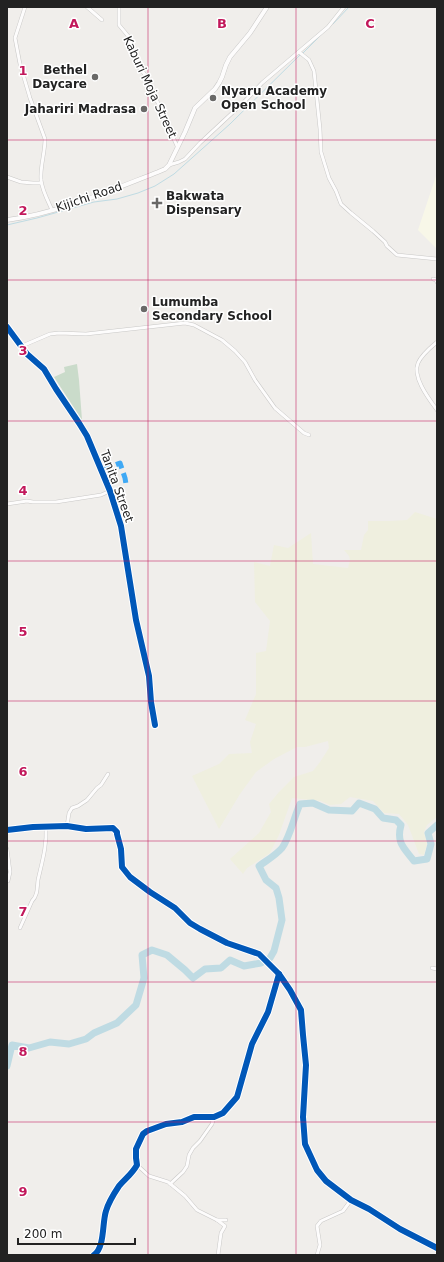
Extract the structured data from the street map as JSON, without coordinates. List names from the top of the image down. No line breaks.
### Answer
{"streets":{"street":["Kaburi Moja Street","Kijichi Road","Tanita Street"]},"places":{"other":["Bethel Daycare","Nyaru Academy Open School","Jahariri Madrasa","Lumumba Secondary School"],"health":["Bakwata Dispensary"]},"scale_bar":"200 m","grid":{"columns":["A","B","C"],"rows":["1","2","3","4","5","6","7","8","9"]}}
